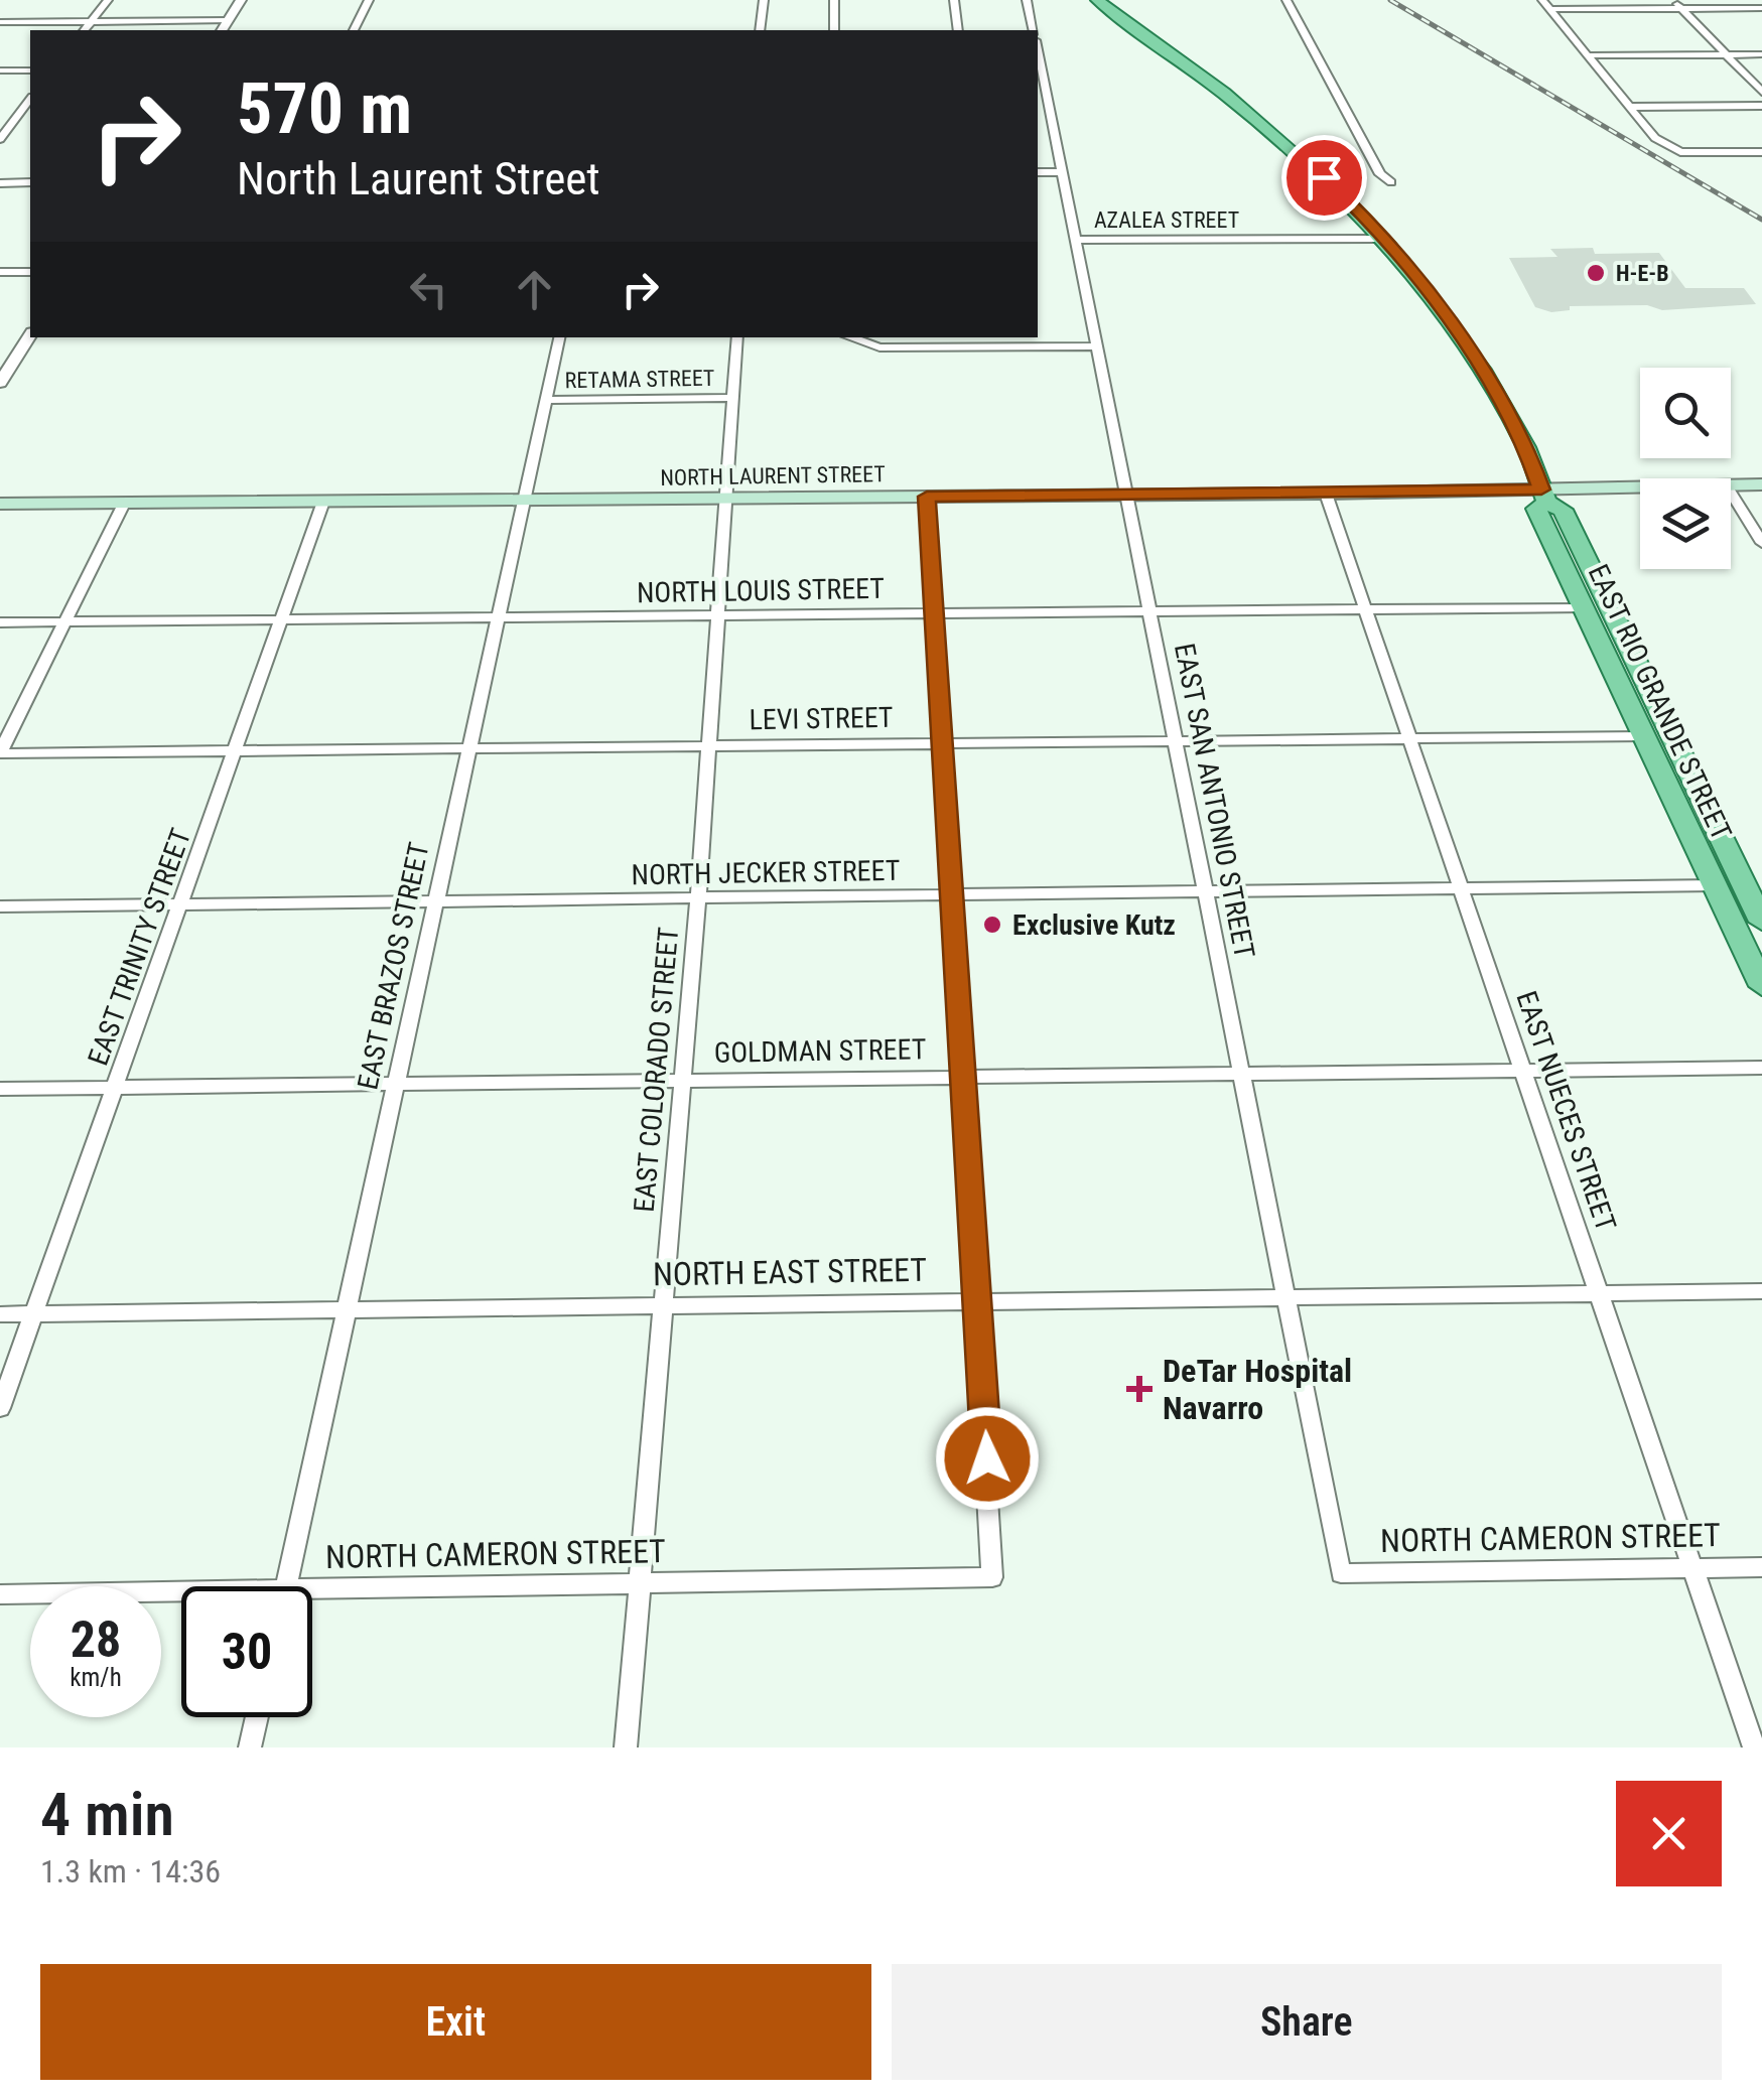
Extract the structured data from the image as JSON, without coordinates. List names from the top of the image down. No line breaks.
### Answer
{"streets":{"main road":["NORTH LAURENT STREET","EAST RIO GRANDE STREET"],"street":["AZALEA STREET","RETAMA STREET","NORTH LOUIS STREET","LEVI STREET","EAST SAN ANTONIO STREET","NORTH JECKER STREET","EAST TRINITY STREET","EAST BRAZOS STREET","GOLDMAN STREET","EAST COLORADO STREET","EAST NUECES STREET","NORTH EAST STREET","NORTH CAMERON STREET"]},"crossings":[["AZALEA STREET","EAST RIO GRANDE STREET"],["AZALEA STREET","EAST SAN ANTONIO STREET"],["RETAMA STREET","EAST BRAZOS STREET"],["RETAMA STREET","EAST COLORADO STREET"],["NORTH LAURENT STREET","EAST RIO GRANDE STREET"],["NORTH LAURENT STREET","EAST SAN ANTONIO STREET"],["NORTH LAURENT STREET","EAST TRINITY STREET"],["NORTH LAURENT STREET","EAST BRAZOS STREET"],["NORTH LAURENT STREET","EAST COLORADO STREET"],["NORTH LAURENT STREET","EAST NUECES STREET"],["NORTH LOUIS STREET","EAST RIO GRANDE STREET"],["NORTH LOUIS STREET","EAST SAN ANTONIO STREET"],["NORTH LOUIS STREET","EAST TRINITY STREET"],["NORTH LOUIS STREET","EAST BRAZOS STREET"],["NORTH LOUIS STREET","EAST COLORADO STREET"],["NORTH LOUIS STREET","EAST NUECES STREET"],["EAST RIO GRANDE STREET","LEVI STREET"],["EAST RIO GRANDE STREET","NORTH JECKER STREET"],["LEVI STREET","EAST SAN ANTONIO STREET"],["LEVI STREET","EAST TRINITY STREET"],["LEVI STREET","EAST BRAZOS STREET"],["LEVI STREET","EAST COLORADO STREET"],["LEVI STREET","EAST NUECES STREET"],["EAST SAN ANTONIO STREET","NORTH JECKER STREET"],["EAST SAN ANTONIO STREET","GOLDMAN STREET"],["EAST SAN ANTONIO STREET","NORTH EAST STREET"],["EAST SAN ANTONIO STREET","NORTH CAMERON STREET"],["NORTH JECKER STREET","EAST TRINITY STREET"],["NORTH JECKER STREET","EAST BRAZOS STREET"],["NORTH JECKER STREET","EAST COLORADO STREET"],["NORTH JECKER STREET","EAST NUECES STREET"],["EAST TRINITY STREET","GOLDMAN STREET"],["EAST TRINITY STREET","NORTH EAST STREET"],["EAST BRAZOS STREET","GOLDMAN STREET"],["EAST BRAZOS STREET","NORTH EAST STREET"],["GOLDMAN STREET","EAST COLORADO STREET"],["GOLDMAN STREET","EAST NUECES STREET"],["EAST COLORADO STREET","NORTH EAST STREET"],["EAST COLORADO STREET","NORTH CAMERON STREET"],["EAST NUECES STREET","NORTH EAST STREET"],["EAST NUECES STREET","NORTH CAMERON STREET"],["NORTH EAST STREET","NORTH CAMERON STREET"]],"places":{"other":["H-E-B","Exclusive Kutz"],"health":["DeTar Hospital Navarro"]},"page":{"turn":["570 m","North Laurent Street"],"speed":"28 km/h","limit":"30","heading":["4 min","1.3 km · 14:36"],"buttons":["Exit","Share"]}}
